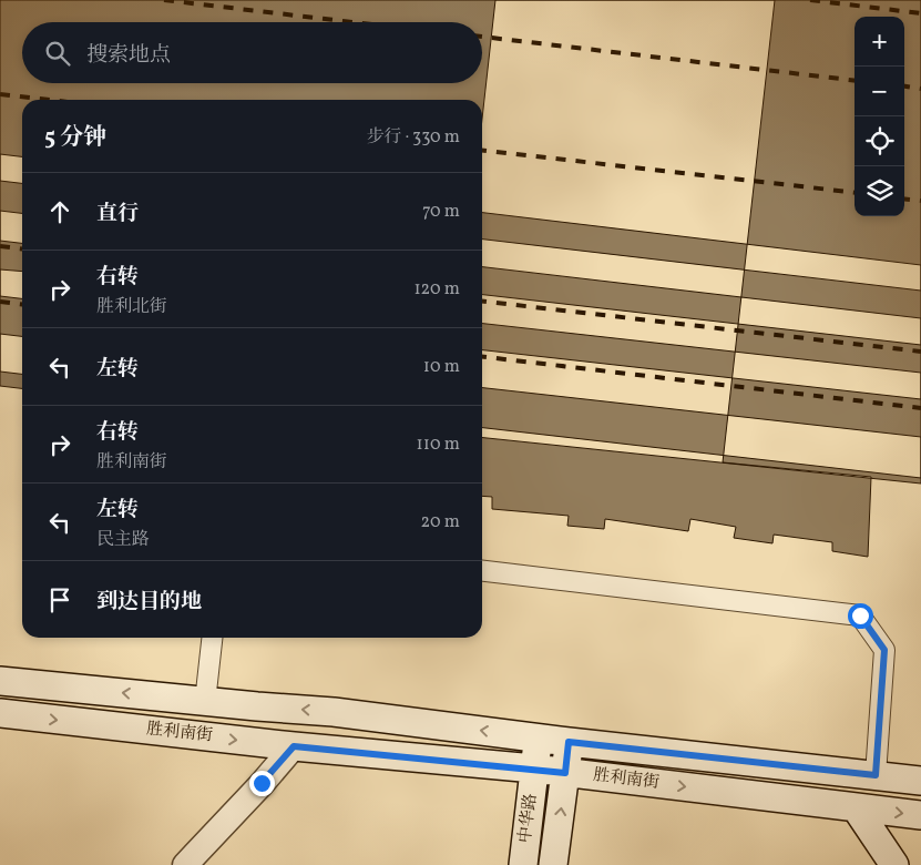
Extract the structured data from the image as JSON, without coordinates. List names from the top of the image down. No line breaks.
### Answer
{"streets":{"main road":["胜利南街","中华路"]},"crossings":[["胜利南街","中华路"]],"page":{"map_buttons":["+","−"],"search":"搜索地点","heading":["5 分钟","步行 · 330 m"],"list":[["直行","70 m"],["右转","胜利北街","120 m"],["左转","10 m"],["右转","胜利南街","110 m"],["左转","民主路","20 m"],"到达目的地"]}}
